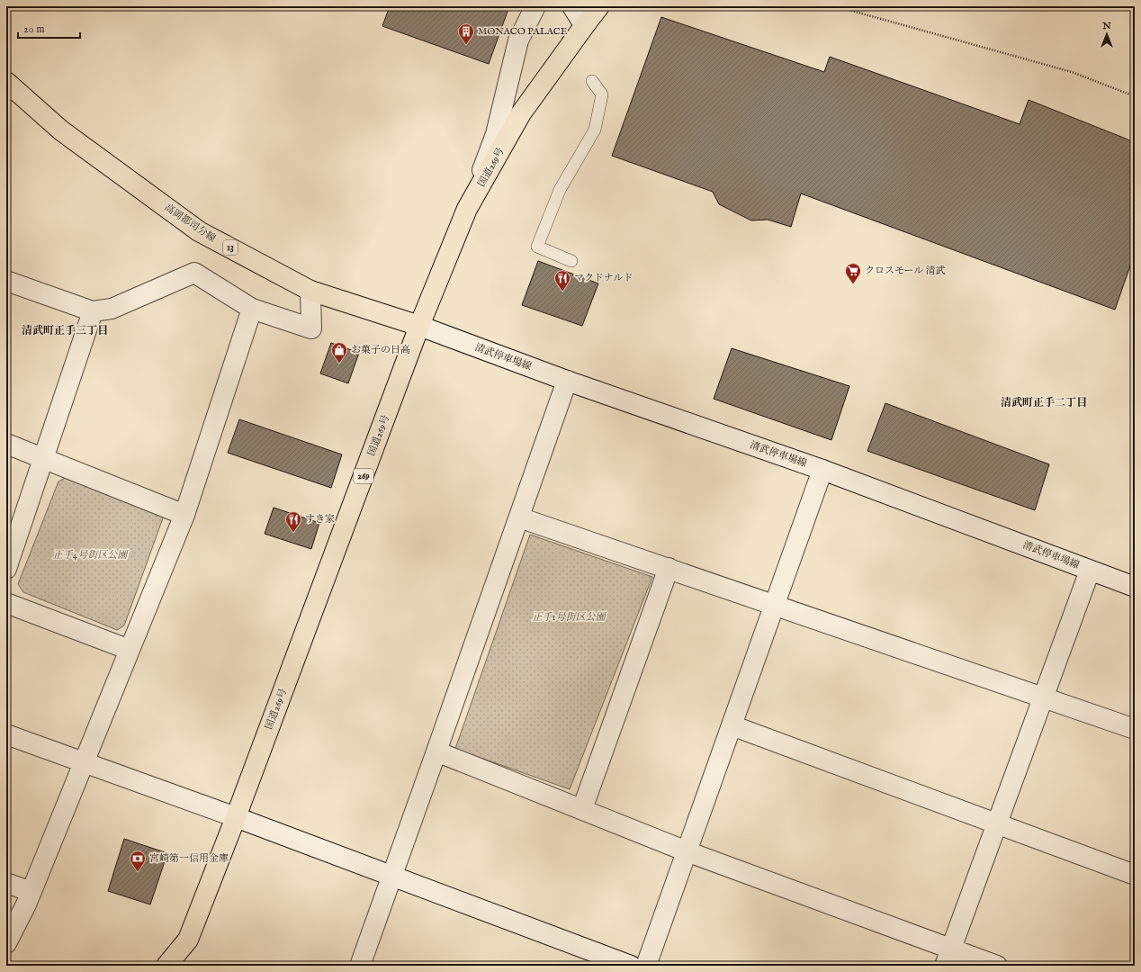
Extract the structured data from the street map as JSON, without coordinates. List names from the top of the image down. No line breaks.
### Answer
{"streets":{"main road":["国道269号","高岡都司分線","13","269"],"street":["清武停車場線"]},"crossings":[["国道269号","高岡都司分線"],["国道269号","清武停車場線"],["高岡都司分線","清武停車場線"]],"districts":["清武町正手三丁目","清武町正手二丁目"],"parks":["正手4号街区公園","正手1号街区公園"],"places":{"building":["MONACO PALACE"],"supermarket":["クロスモール 清武"],"restaurant":["マクドナルド","すき家"],"shop":["お菓子の日高"],"bank":["宮崎第一信用金庫"]},"scale_bar":"20 m","north":"top"}
